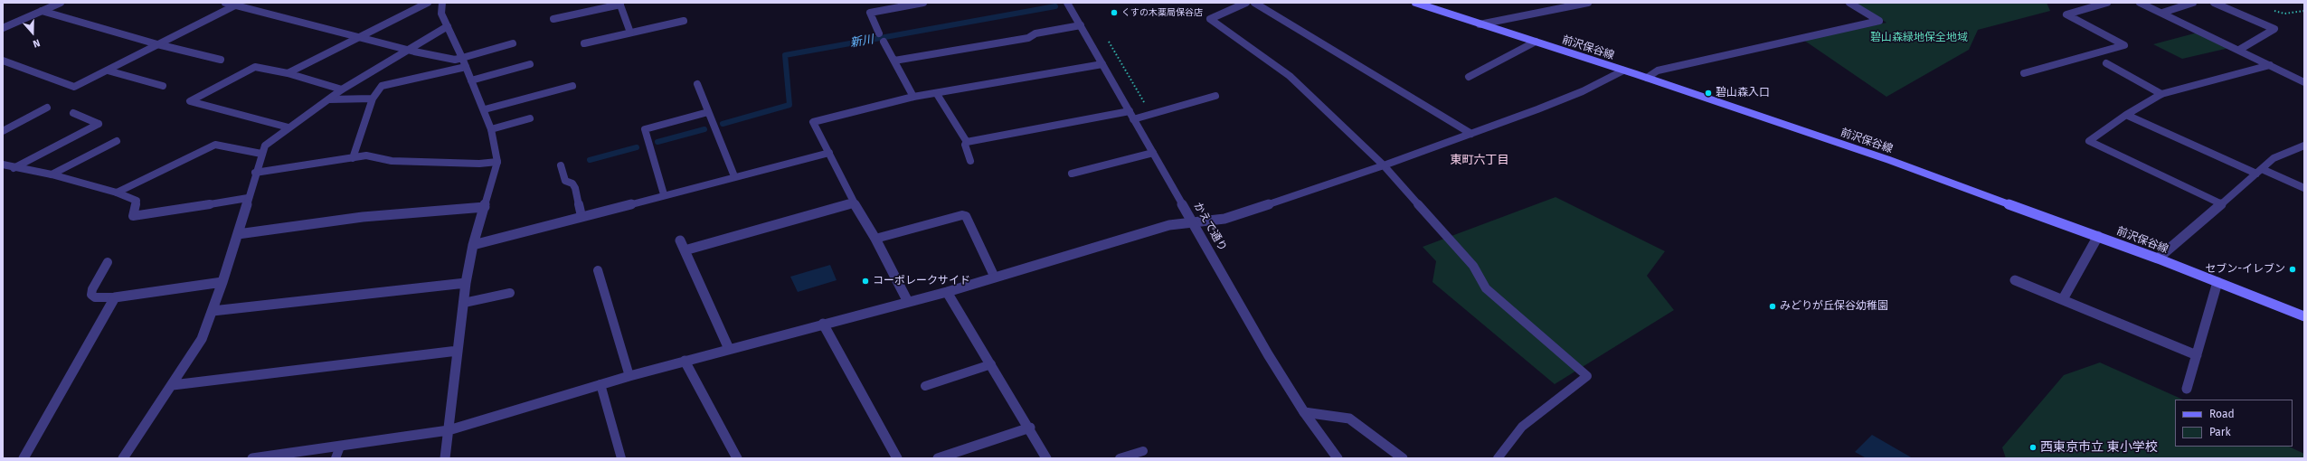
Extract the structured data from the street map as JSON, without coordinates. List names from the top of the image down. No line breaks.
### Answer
{"streets":{"main road":["前沢保谷線"],"street":["かえで通り"]},"districts":["東町六丁目"],"water":["新川"],"parks":["碧山森緑地保全地域"],"places":["くすの木薬局保谷店","碧山森入口","セブン-イレブン","コーポレークサイド","みどりが丘保谷幼稚園","西東京市立 東小学校"],"legend":["Road","Park"],"north":"bottom"}
